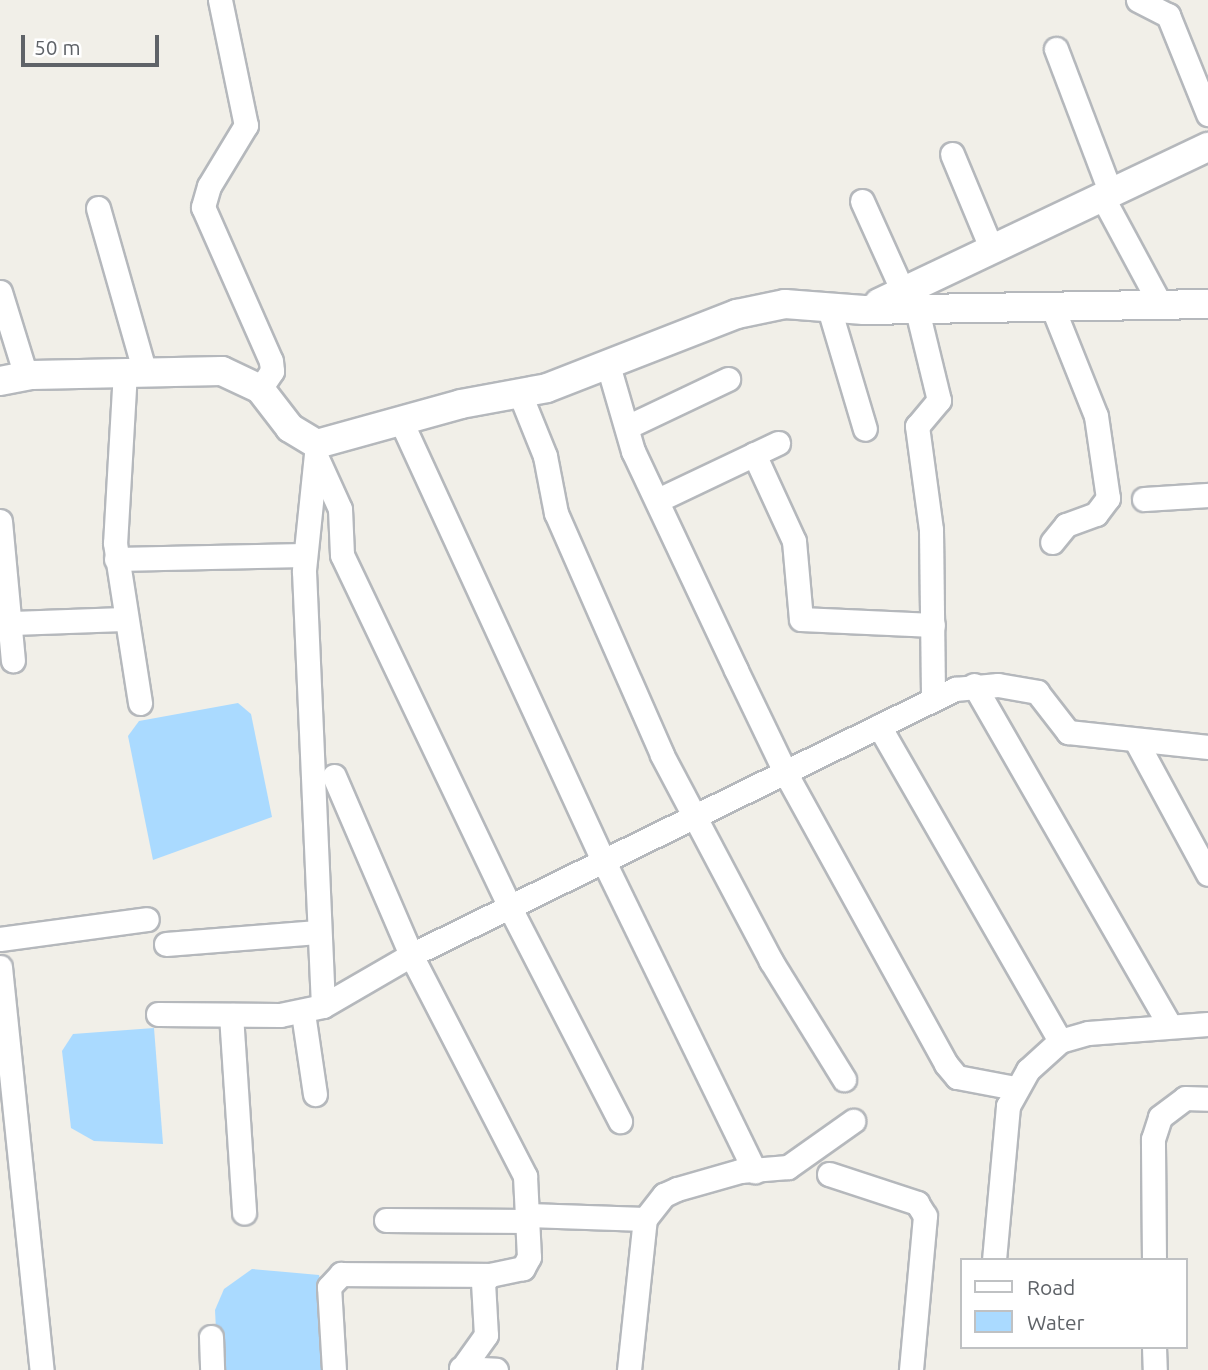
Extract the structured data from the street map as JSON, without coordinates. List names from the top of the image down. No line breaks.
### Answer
{"legend":["Road","Water"],"scale_bar":"50 m"}
